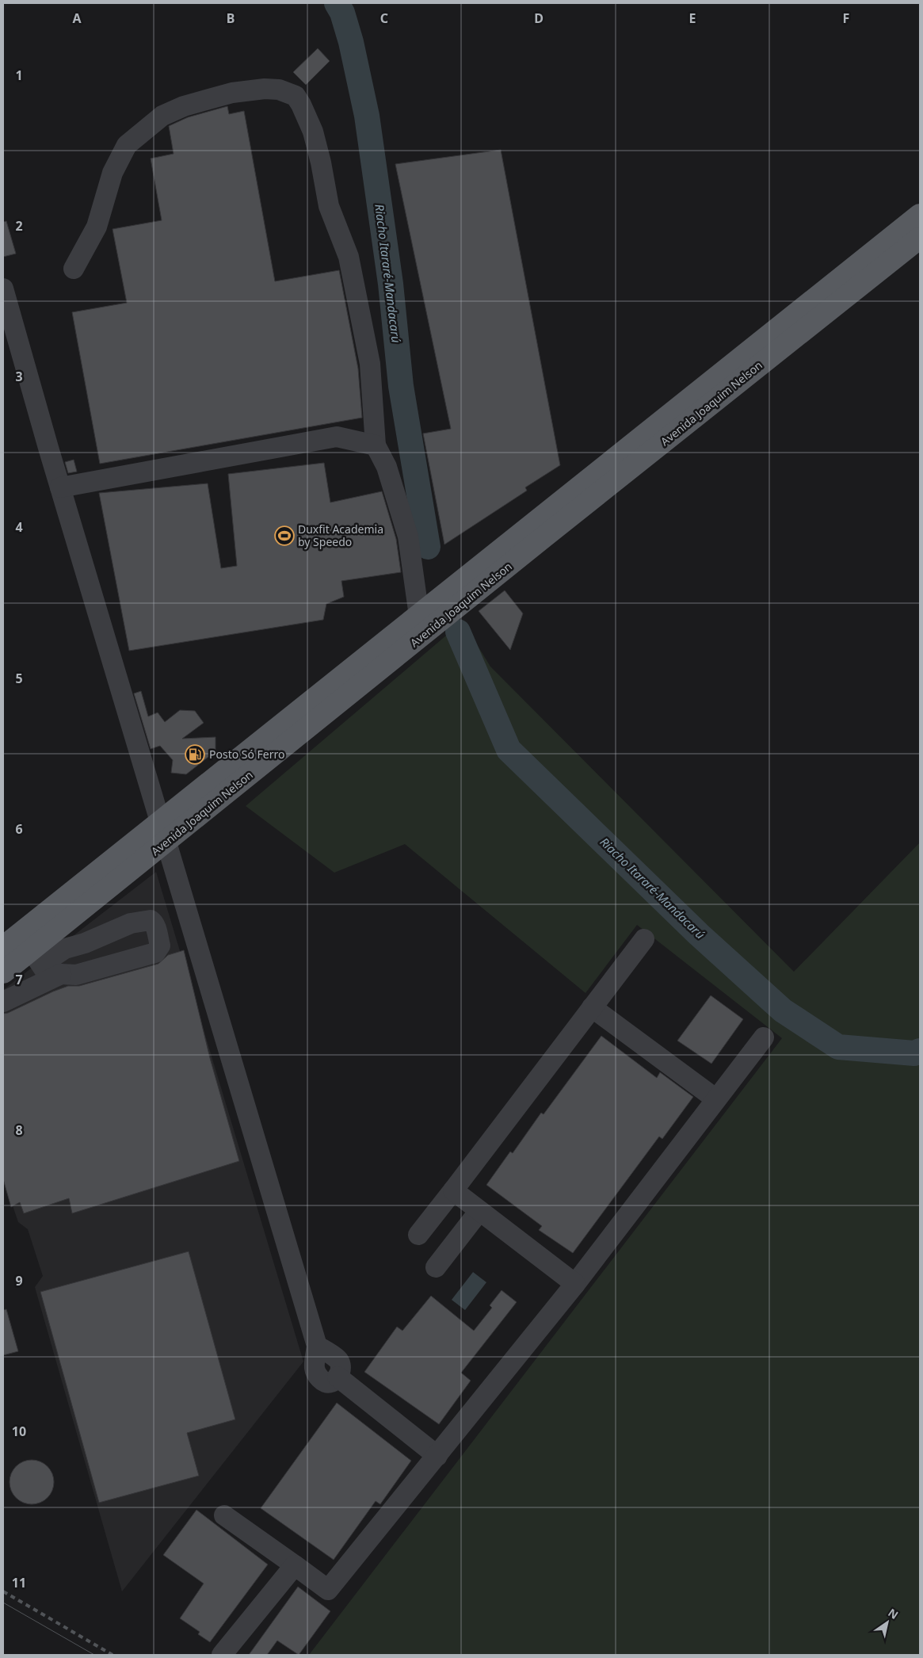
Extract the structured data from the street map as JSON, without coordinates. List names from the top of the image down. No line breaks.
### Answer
{"streets":{"main road":["Avenida Joaquim Nelson"]},"water":["Riacho Itararé-Mandacarú"],"places":{"sports":["Duxfit Academia by Speedo"],"fuel station":["Posto Só Ferro"]},"north":"top right","grid":{"columns":["A","B","C","D","E","F"],"rows":["1","2","3","4","5","6","7","8","9","10","11"]}}
